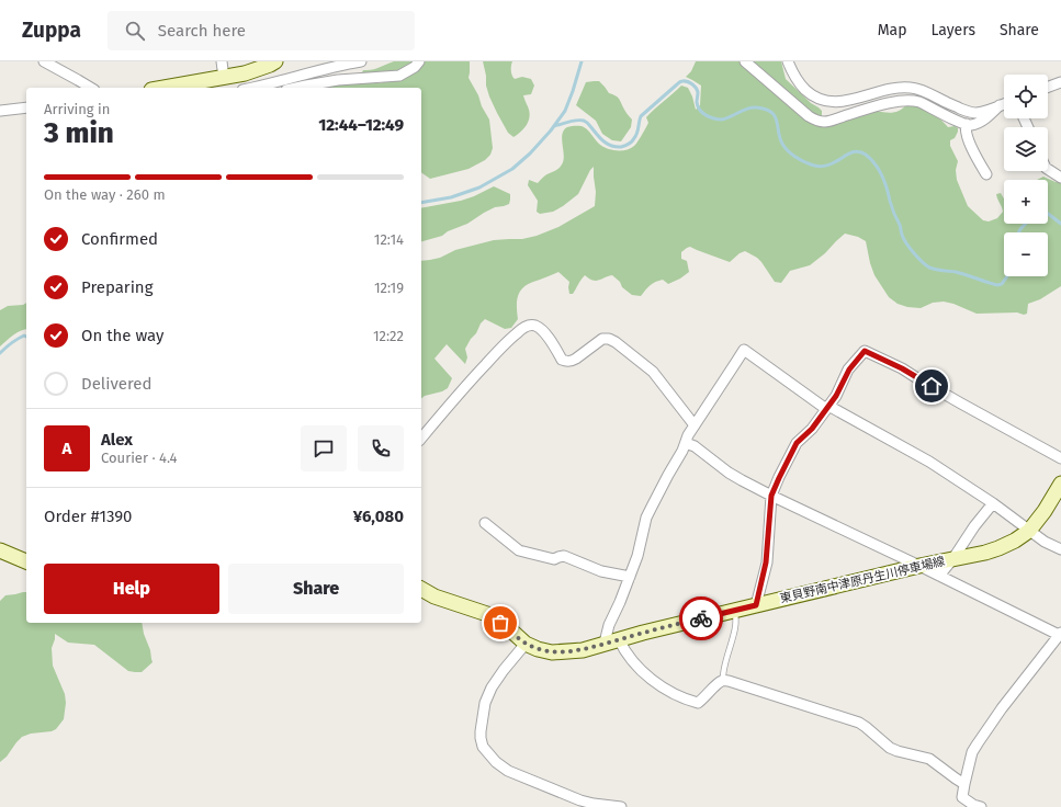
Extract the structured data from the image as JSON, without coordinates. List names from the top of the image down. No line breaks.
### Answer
{"streets":{"main road":["東貝野南中津原丹生川停車場線"]},"page":{"header":"Zuppa","search":"Search here","nav":["Map","Layers","Share"],"map_buttons":["+","−"],"heading":["3 min","Arriving in","12:44–12:49"],"panel":["Alex","Courier · 4.4","Order #1390","¥6,080"],"bar":"On the way · 260 m","list":[["Confirmed","12:14"],["Preparing","12:19"],["On the way","12:22"],"Delivered"],"round":"A","buttons":["Help","Share"]}}
